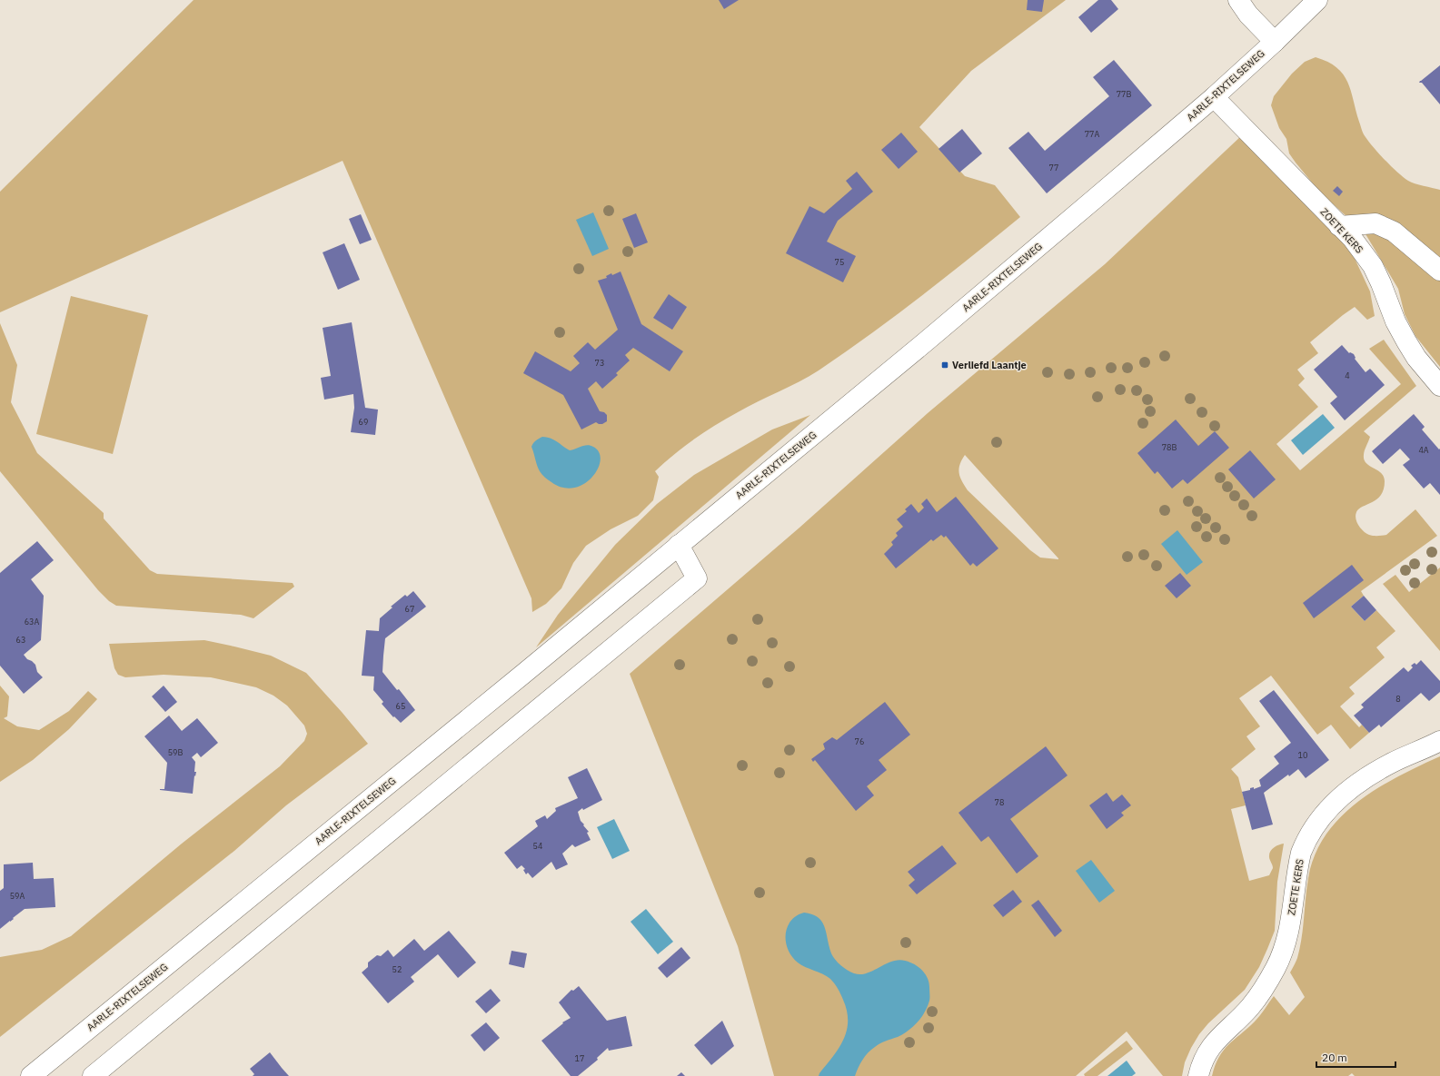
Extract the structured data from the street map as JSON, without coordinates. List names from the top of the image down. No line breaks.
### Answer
{"streets":{"street":["AARLE-RIXTELSEWEG","ZOETE KERS"]},"crossings":[["AARLE-RIXTELSEWEG","ZOETE KERS"]],"places":{"transit":["Verliefd Laantje"]},"house_numbers":["77B","77A","77","75","73","4","69","78B","4A","67","63A","63","8","65","76","59B","10","78","54","59A","52","17"],"scale_bar":"20 m"}
